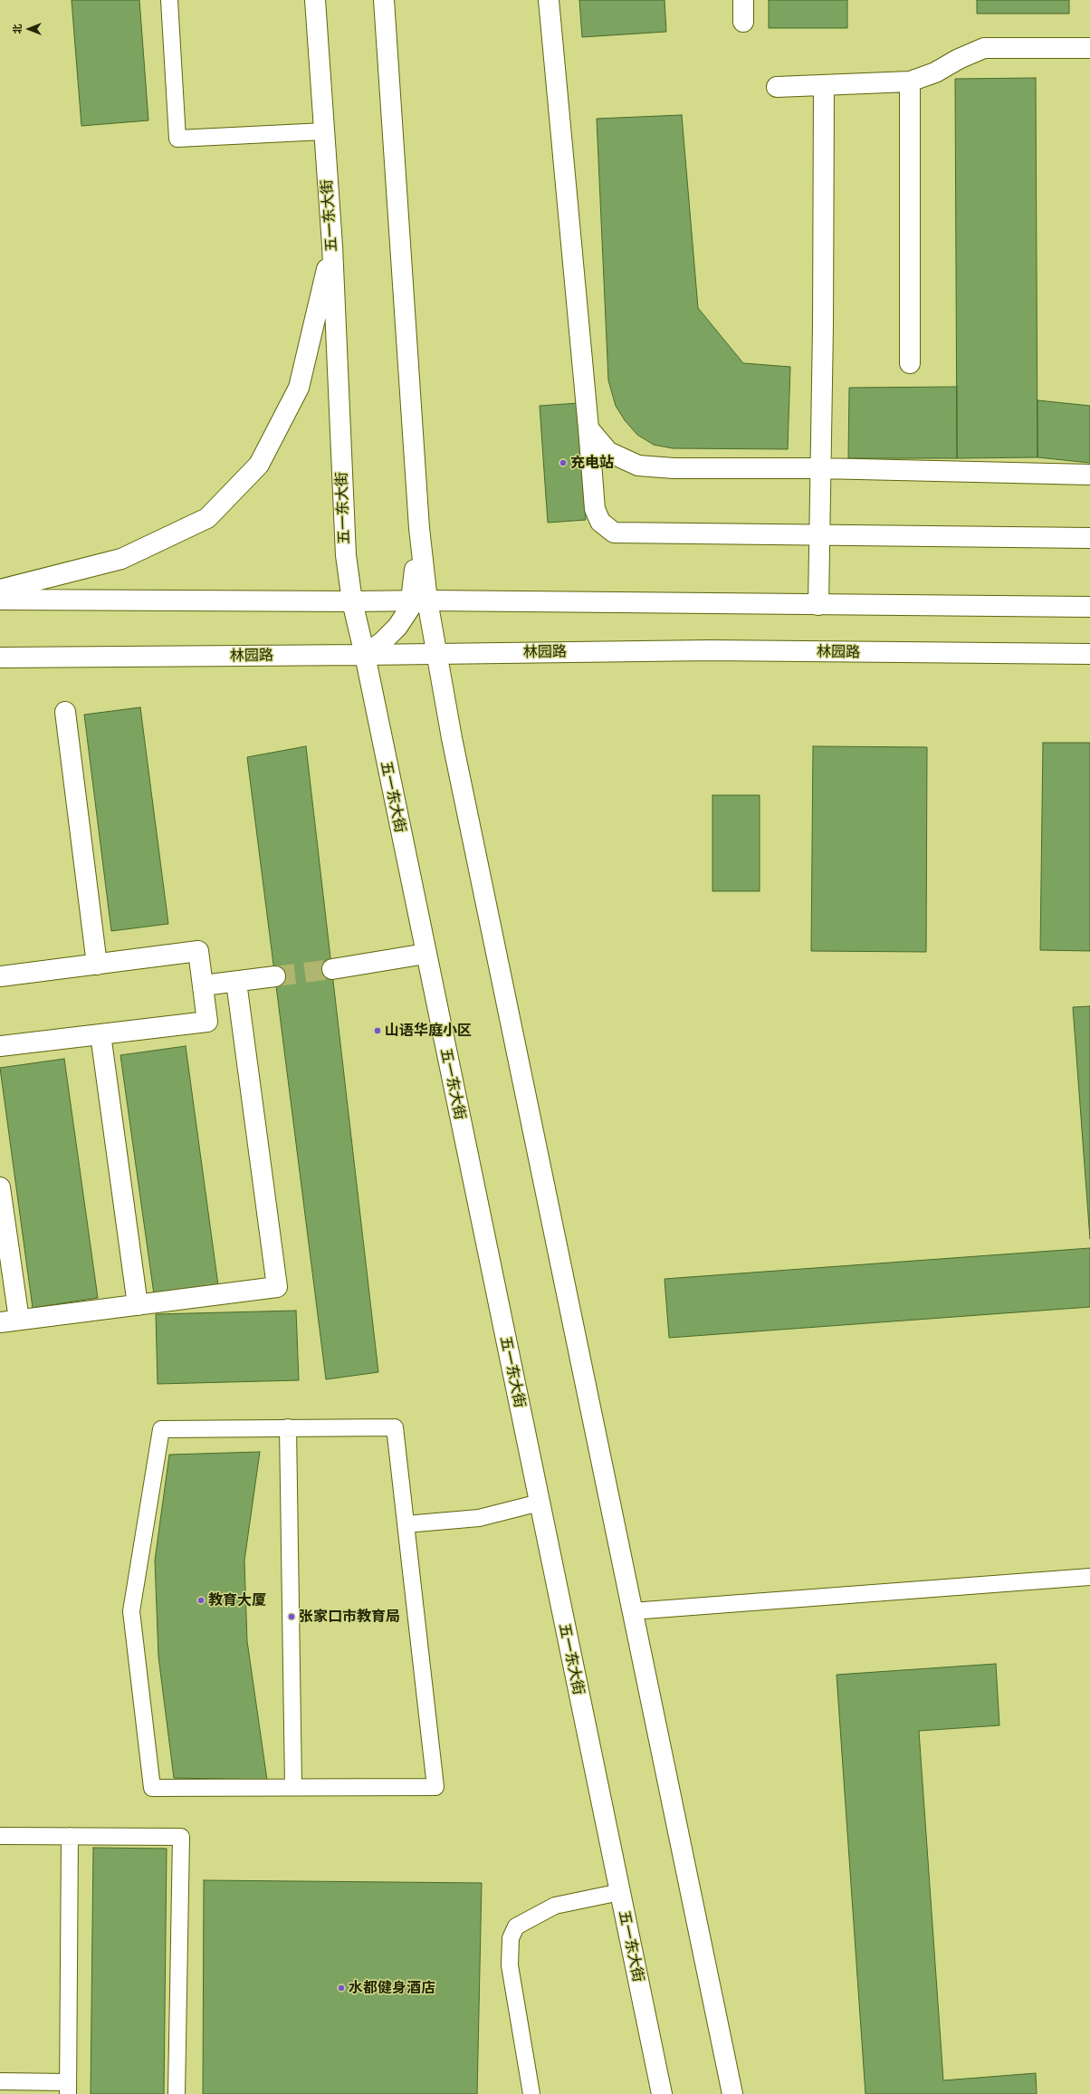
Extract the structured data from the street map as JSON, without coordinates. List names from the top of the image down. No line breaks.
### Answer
{"streets":{"main road":["五一东大街","林园路"]},"crossings":[["五一东大街","林园路"]],"places":["充电站","山语华庭小区","教育大厦","张家口市教育局","水都健身酒店"],"north":"left"}
